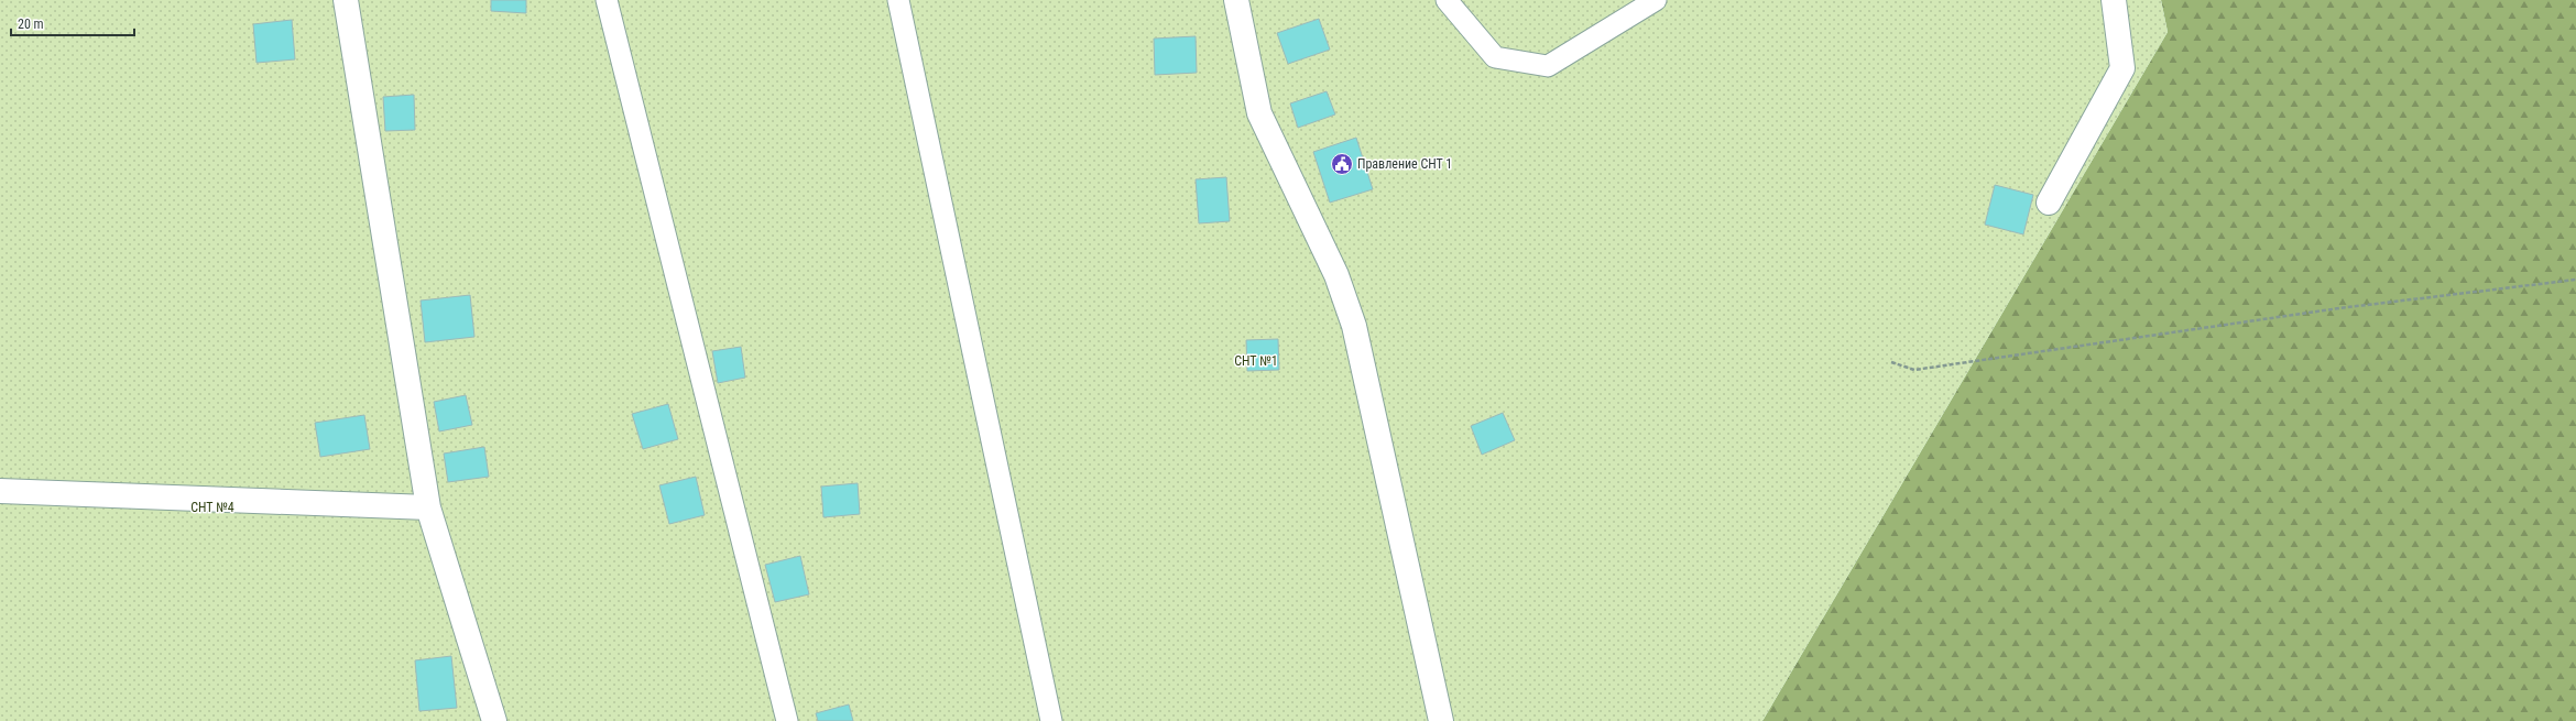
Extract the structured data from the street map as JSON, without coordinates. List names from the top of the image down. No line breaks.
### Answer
{"parks":["СНТ №1","СНТ №4"],"places":{"public building":["Правление СНТ 1"]},"scale_bar":"20 m"}
